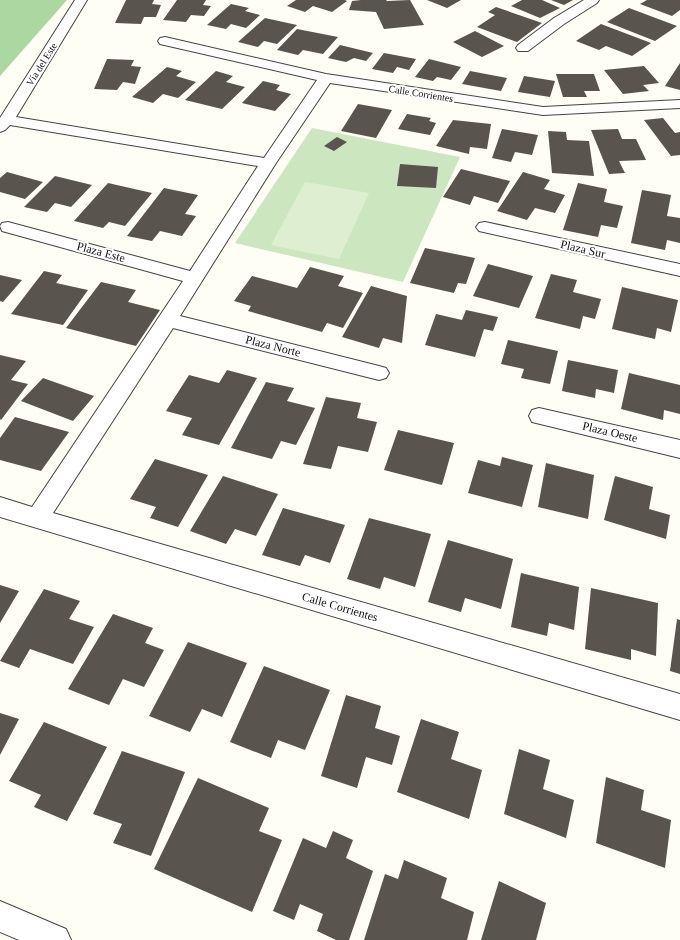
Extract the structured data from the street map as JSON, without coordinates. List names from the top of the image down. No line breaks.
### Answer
{"streets":{"street":["Vía del Este","Calle Corrientes","Plaza Sur","Plaza Este","Plaza Norte","Plaza Oeste"]}}
